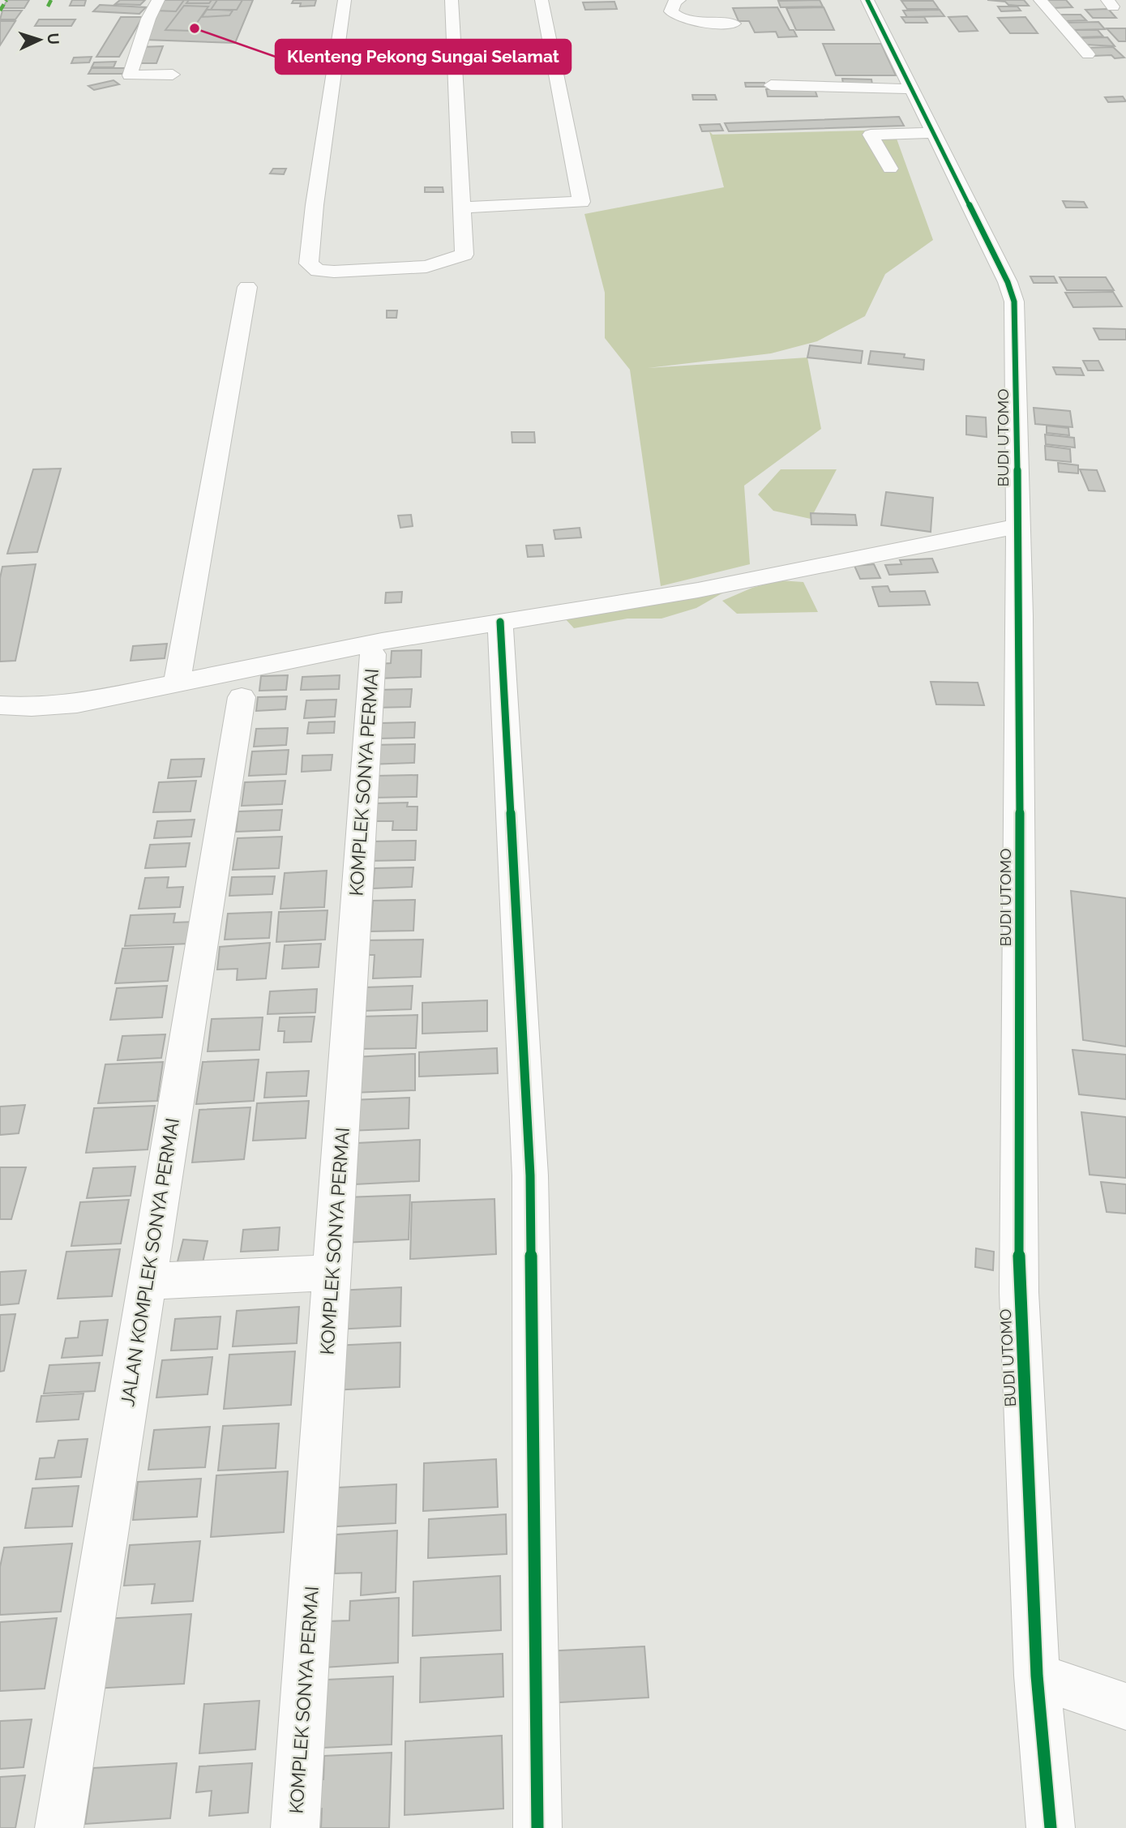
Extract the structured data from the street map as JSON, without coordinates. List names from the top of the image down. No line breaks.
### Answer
{"streets":{"street":["BUDI UTOMO","KOMPLEK SONYA PERMAI","JALAN KOMPLEK SONYA PERMAI"]},"places":["Klenteng Pekong Sungai Selamat"],"north":"right"}
